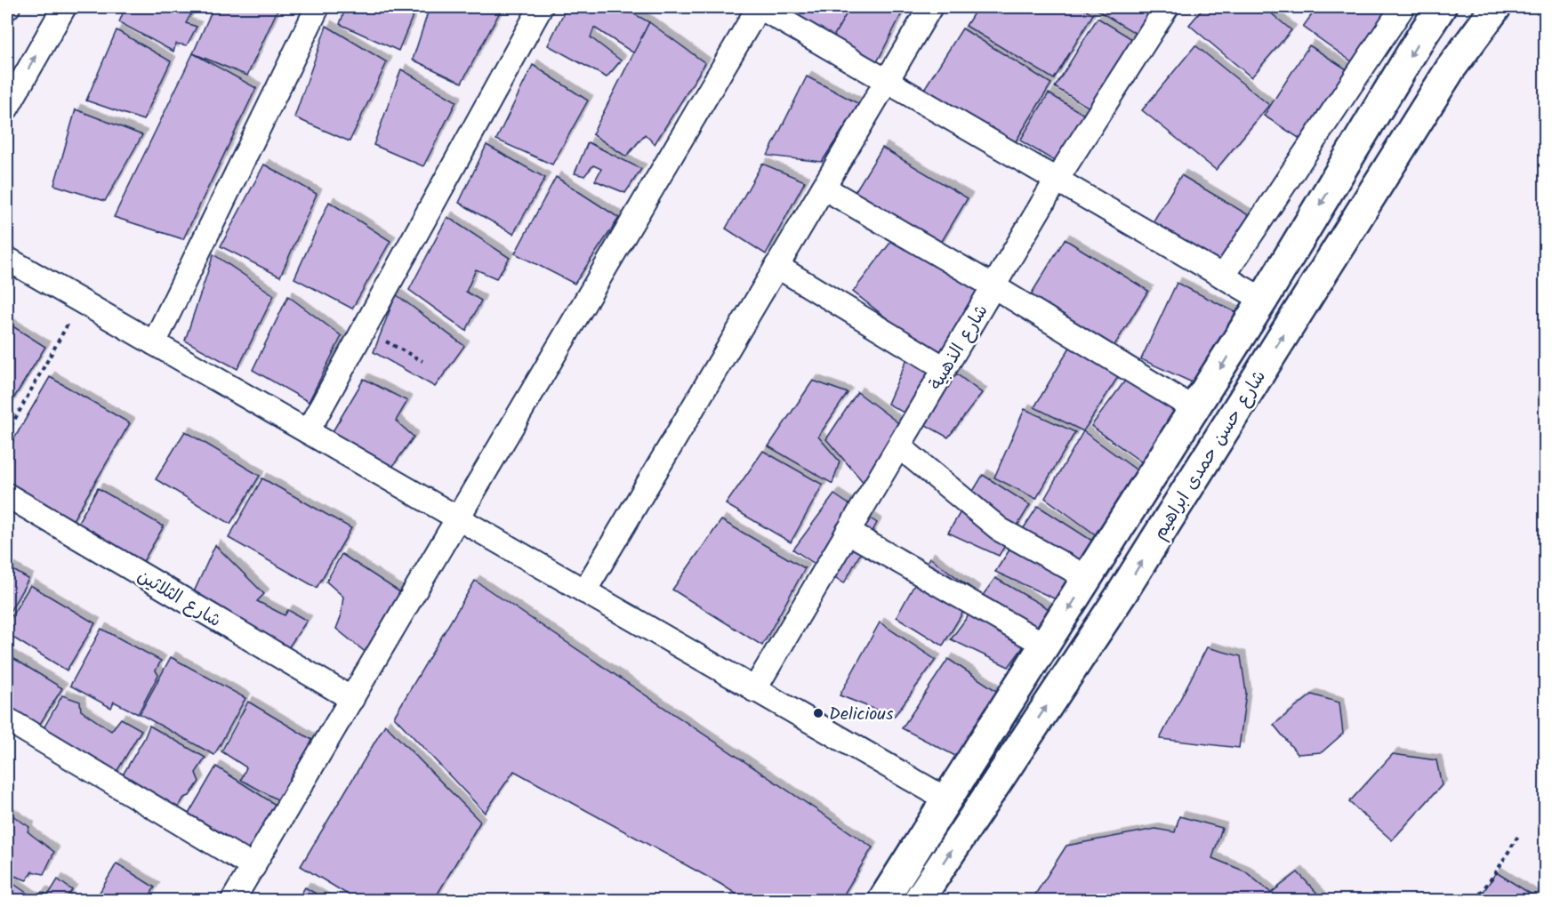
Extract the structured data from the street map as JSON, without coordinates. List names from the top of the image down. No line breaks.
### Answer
{"streets":{"main road":["شارع حسن حمدى ابراهيم"],"street":["شارع الذهبية","شارع الثلاثين"]},"places":["Delicious"]}
